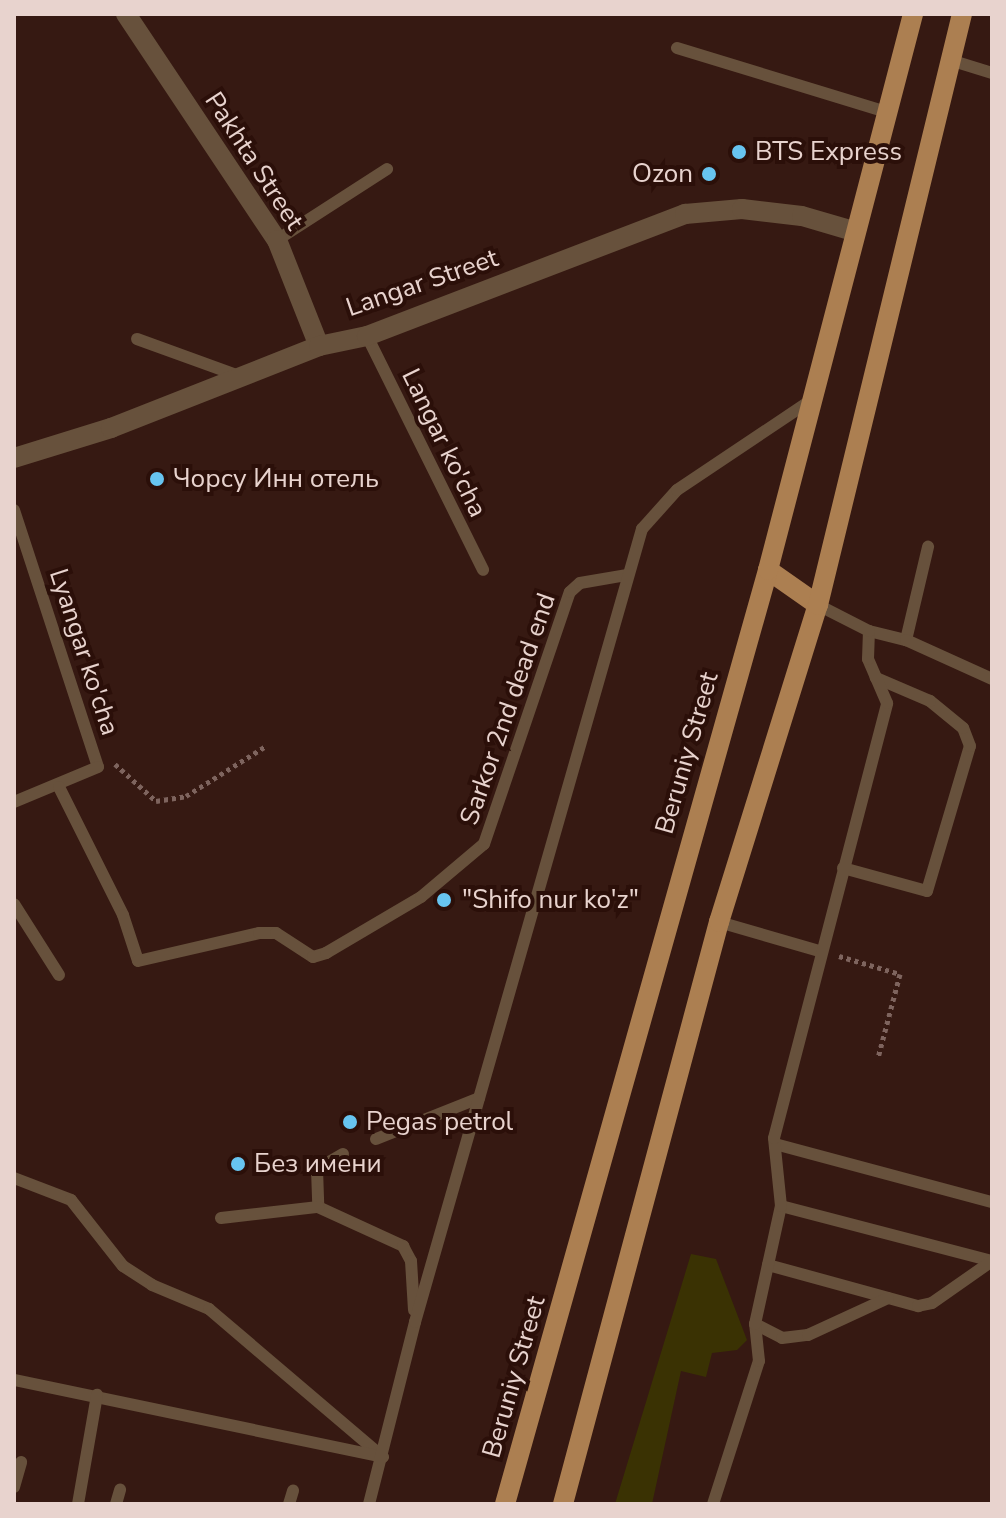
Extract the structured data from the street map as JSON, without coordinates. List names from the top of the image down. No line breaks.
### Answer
{"streets":{"main road":["Beruniy Street"],"street":["Pakhta Street","Langar Street"],"lane":["Langar ko'cha","Lyangar ko'cha","Sarkor 2nd dead end"]},"crossings":[["Pakhta Street","Langar Street"],["Langar Street","Langar ko'cha"],["Langar Street","Beruniy Street"],["Lyangar ko'cha","Sarkor 2nd dead end"]],"places":["BTS Express","Ozon","Чорсу Инн отель","\"Shifo nur ko'z\"","Pegas petrol","Без имени"]}
